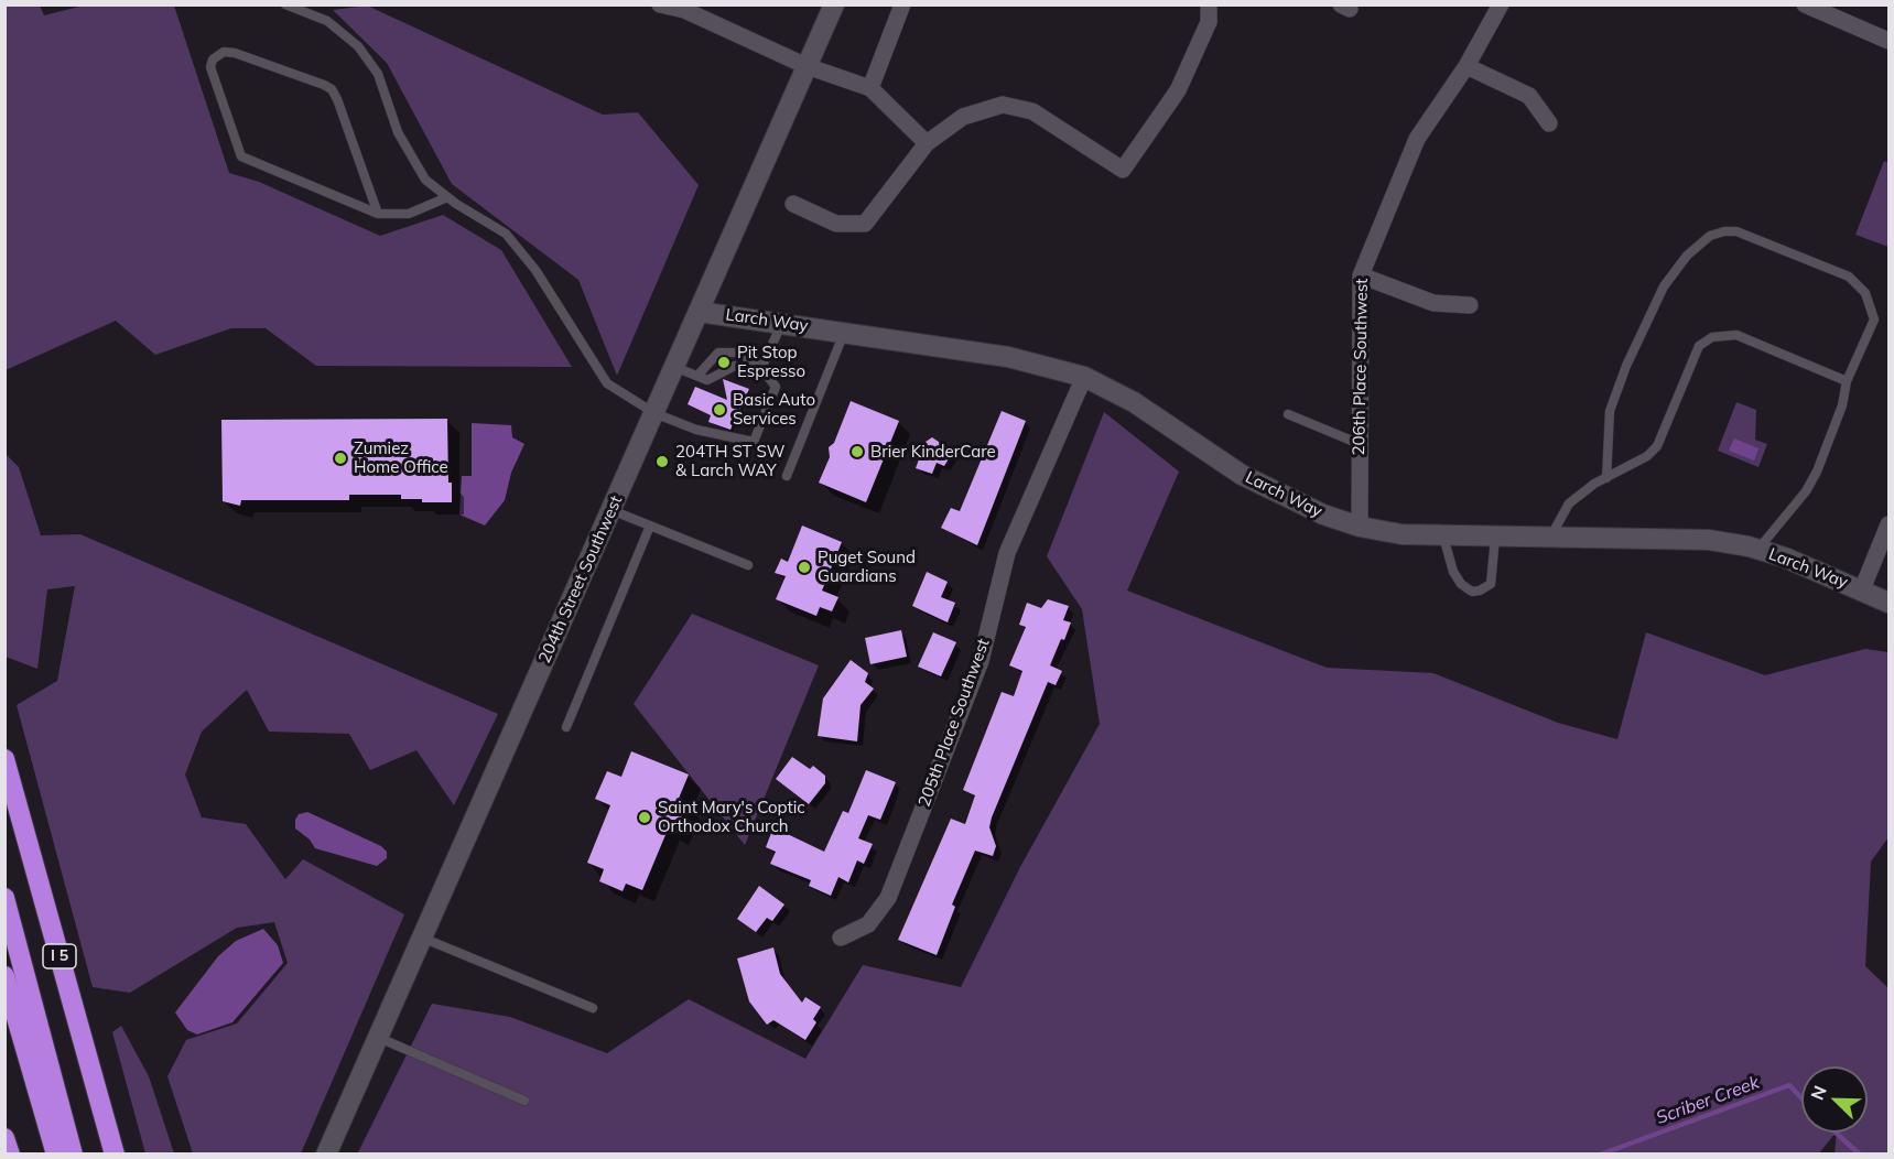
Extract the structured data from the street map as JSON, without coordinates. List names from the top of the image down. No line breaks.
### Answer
{"streets":{"highway":["I 5"],"street":["Larch Way","206th Place Southwest","204th Street Southwest","205th Place Southwest"]},"crossings":[["Larch Way","206th Place Southwest"],["Larch Way","204th Street Southwest"],["Larch Way","205th Place Southwest"]],"water":["Scriber Creek"],"places":["Pit Stop Espresso","Basic Auto Services","Brier KinderCare","Zumiez Home Office","204TH ST SW & Larch WAY","Puget Sound Guardians","Saint Mary's Coptic Orthodox Church"],"north":"top left"}
